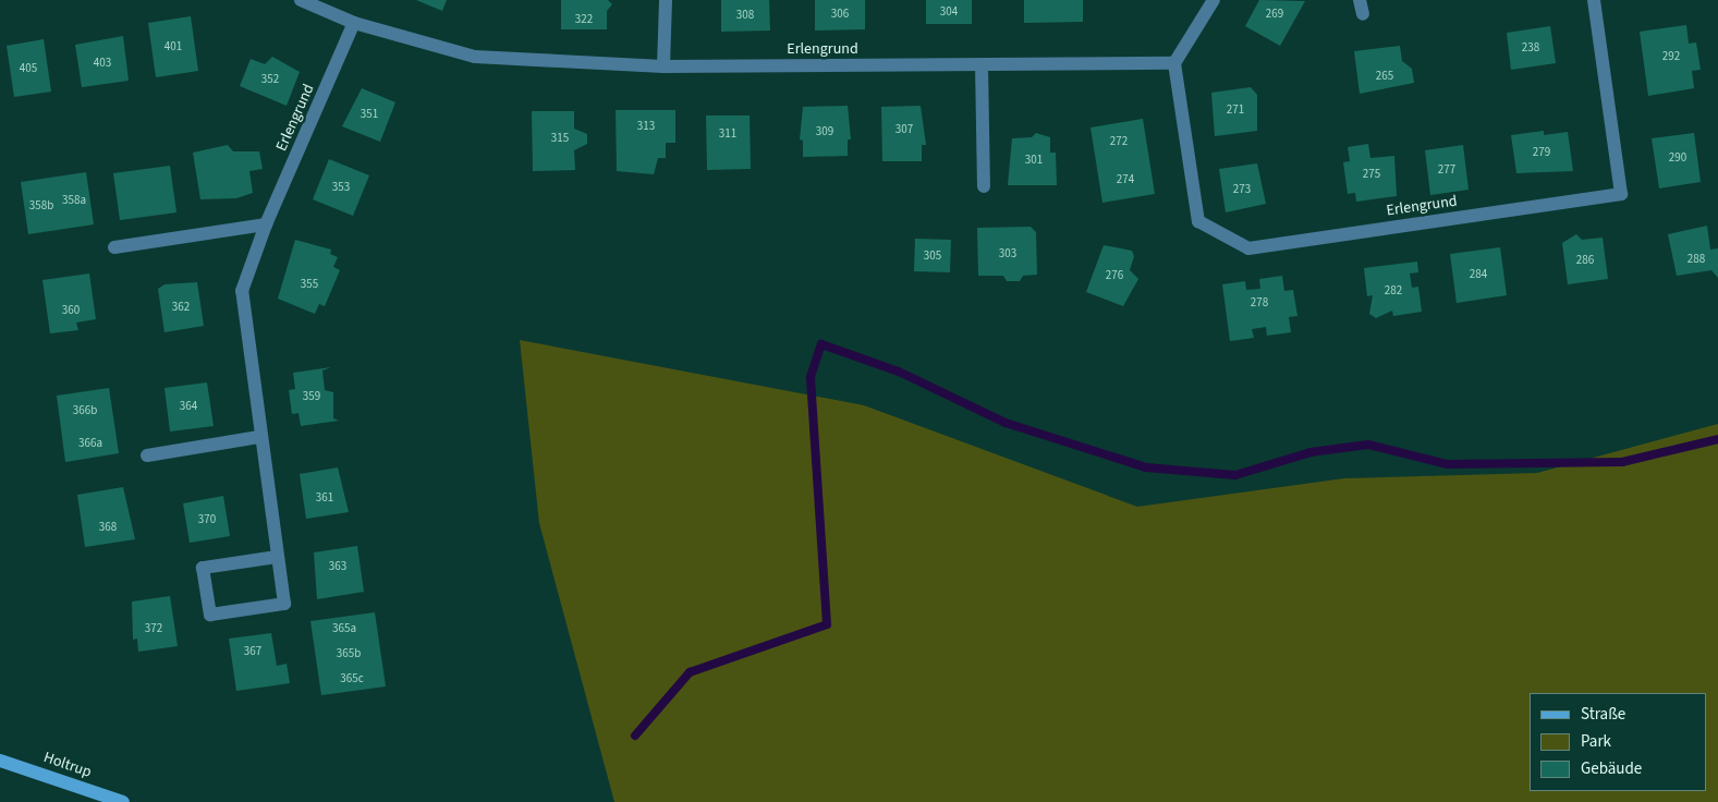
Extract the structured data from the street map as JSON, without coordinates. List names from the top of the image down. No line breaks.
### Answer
{"streets":{"main road":["Holtrup"],"street":["Erlengrund"]},"house_numbers":["304","306","269","308","322","401","238","292","403","405","265","352","271","351","313","307","309","311","315","272","279","290","301","277","275","274","353","273","358a","358b","303","305","288","286","284","276","355","282","278","362","360","359","364","366b","366a","361","370","368","363","372","365a","367","365b","365c"],"legend":["Straße","Park","Gebäude"]}
